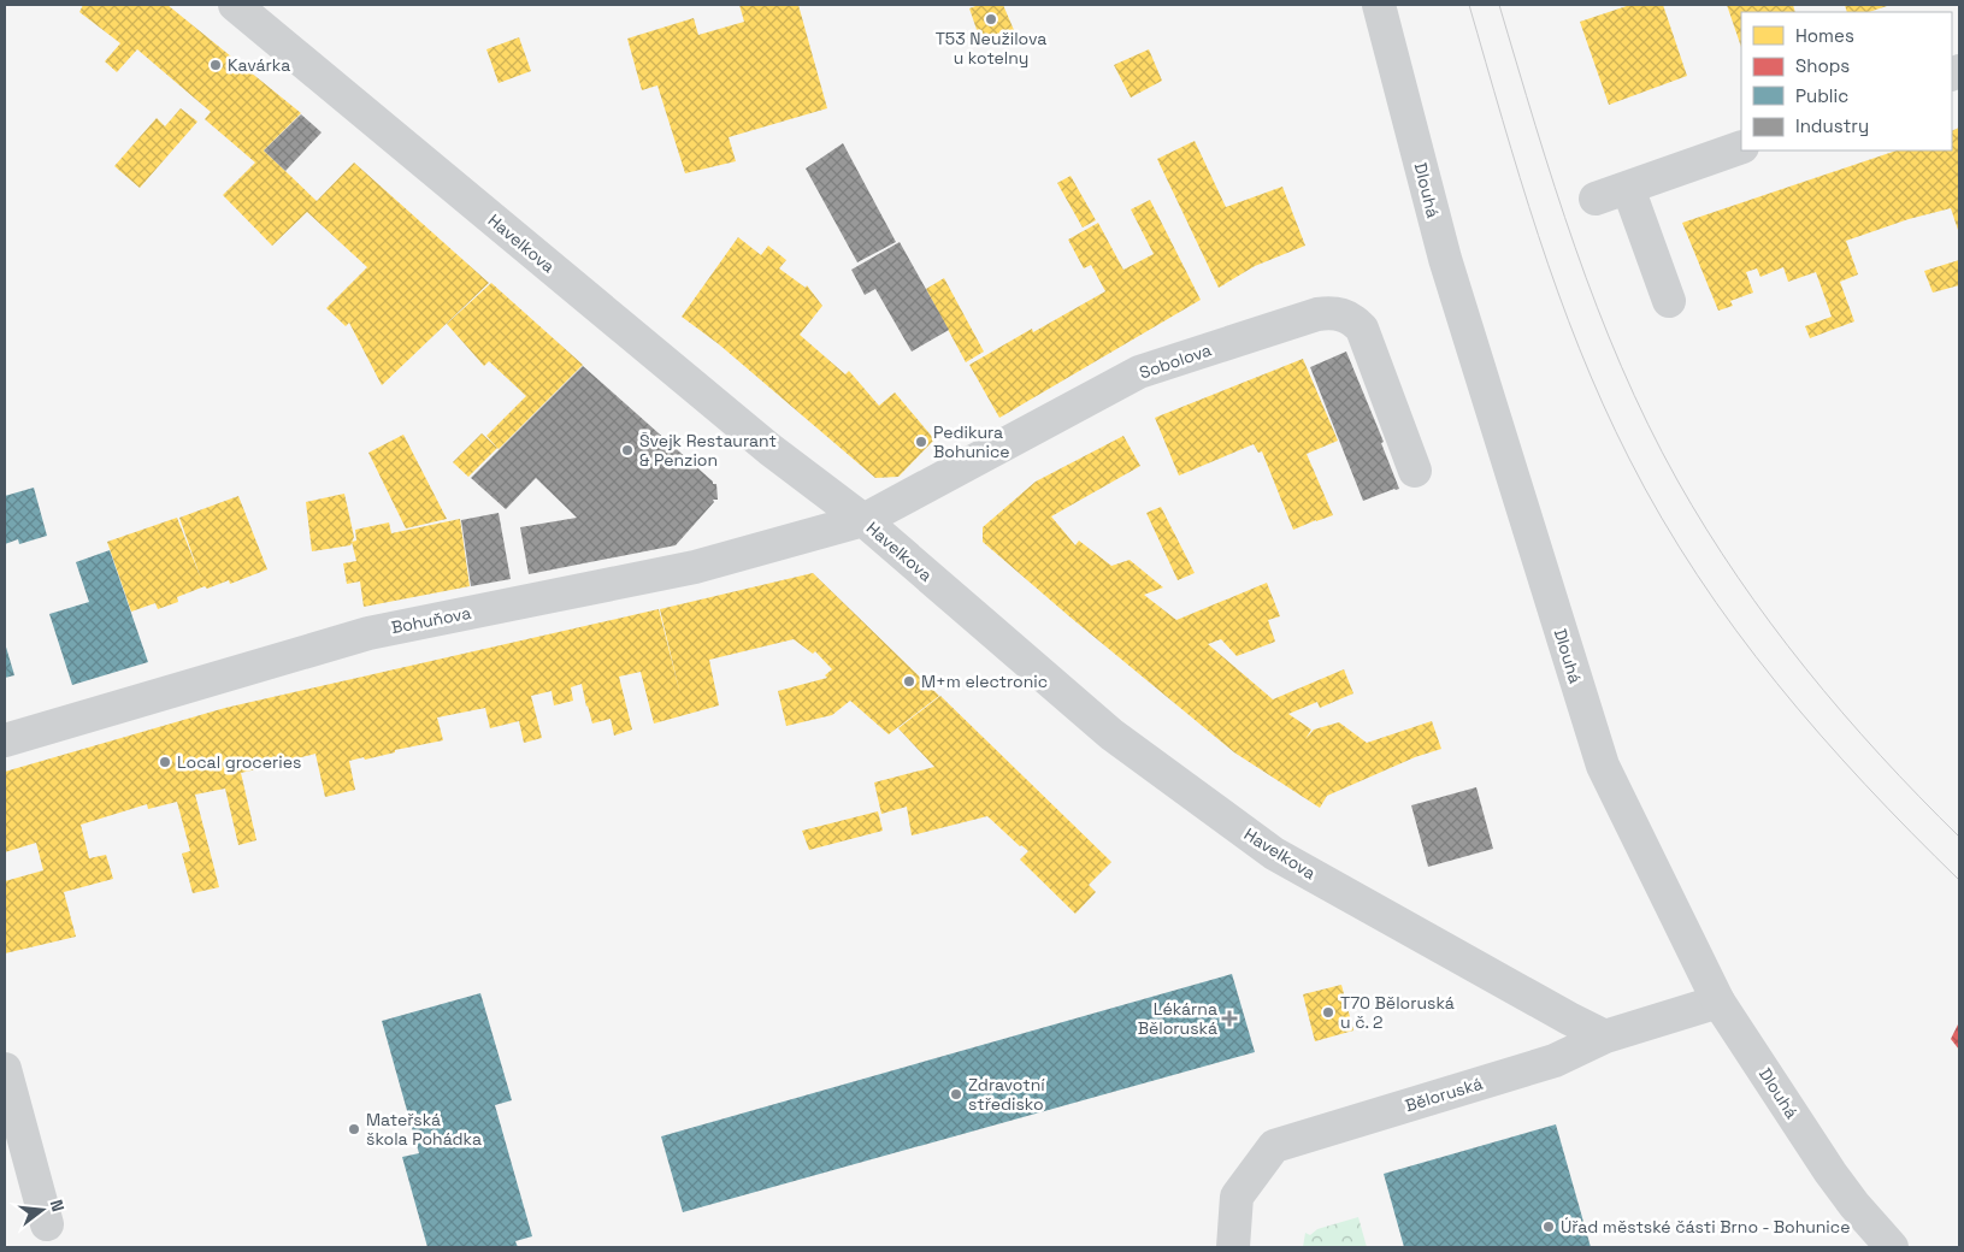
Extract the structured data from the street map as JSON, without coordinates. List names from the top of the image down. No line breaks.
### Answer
{"streets":{"street":["Dlouhá","Havelkova","Sobolova","Bohuňova","Běloruská"]},"crossings":[["Dlouhá","Běloruská"],["Havelkova","Sobolova"],["Havelkova","Bohuňova"],["Havelkova","Běloruská"],["Sobolova","Bohuňova"]],"places":{"other":["T53 Neužilova u kotelny","Kavárka","Pedikura Bohunice","Švejk Restaurant & Penzion","M+m electronic","Local groceries","T70 Běloruská u č. 2","Zdravotní středisko","Mateřská škola Pohádka","Úřad městské části Brno - Bohunice"],"health":["Lékárna Běloruská"]},"legend":["Homes","Shops","Public","Industry"],"north":"right"}
